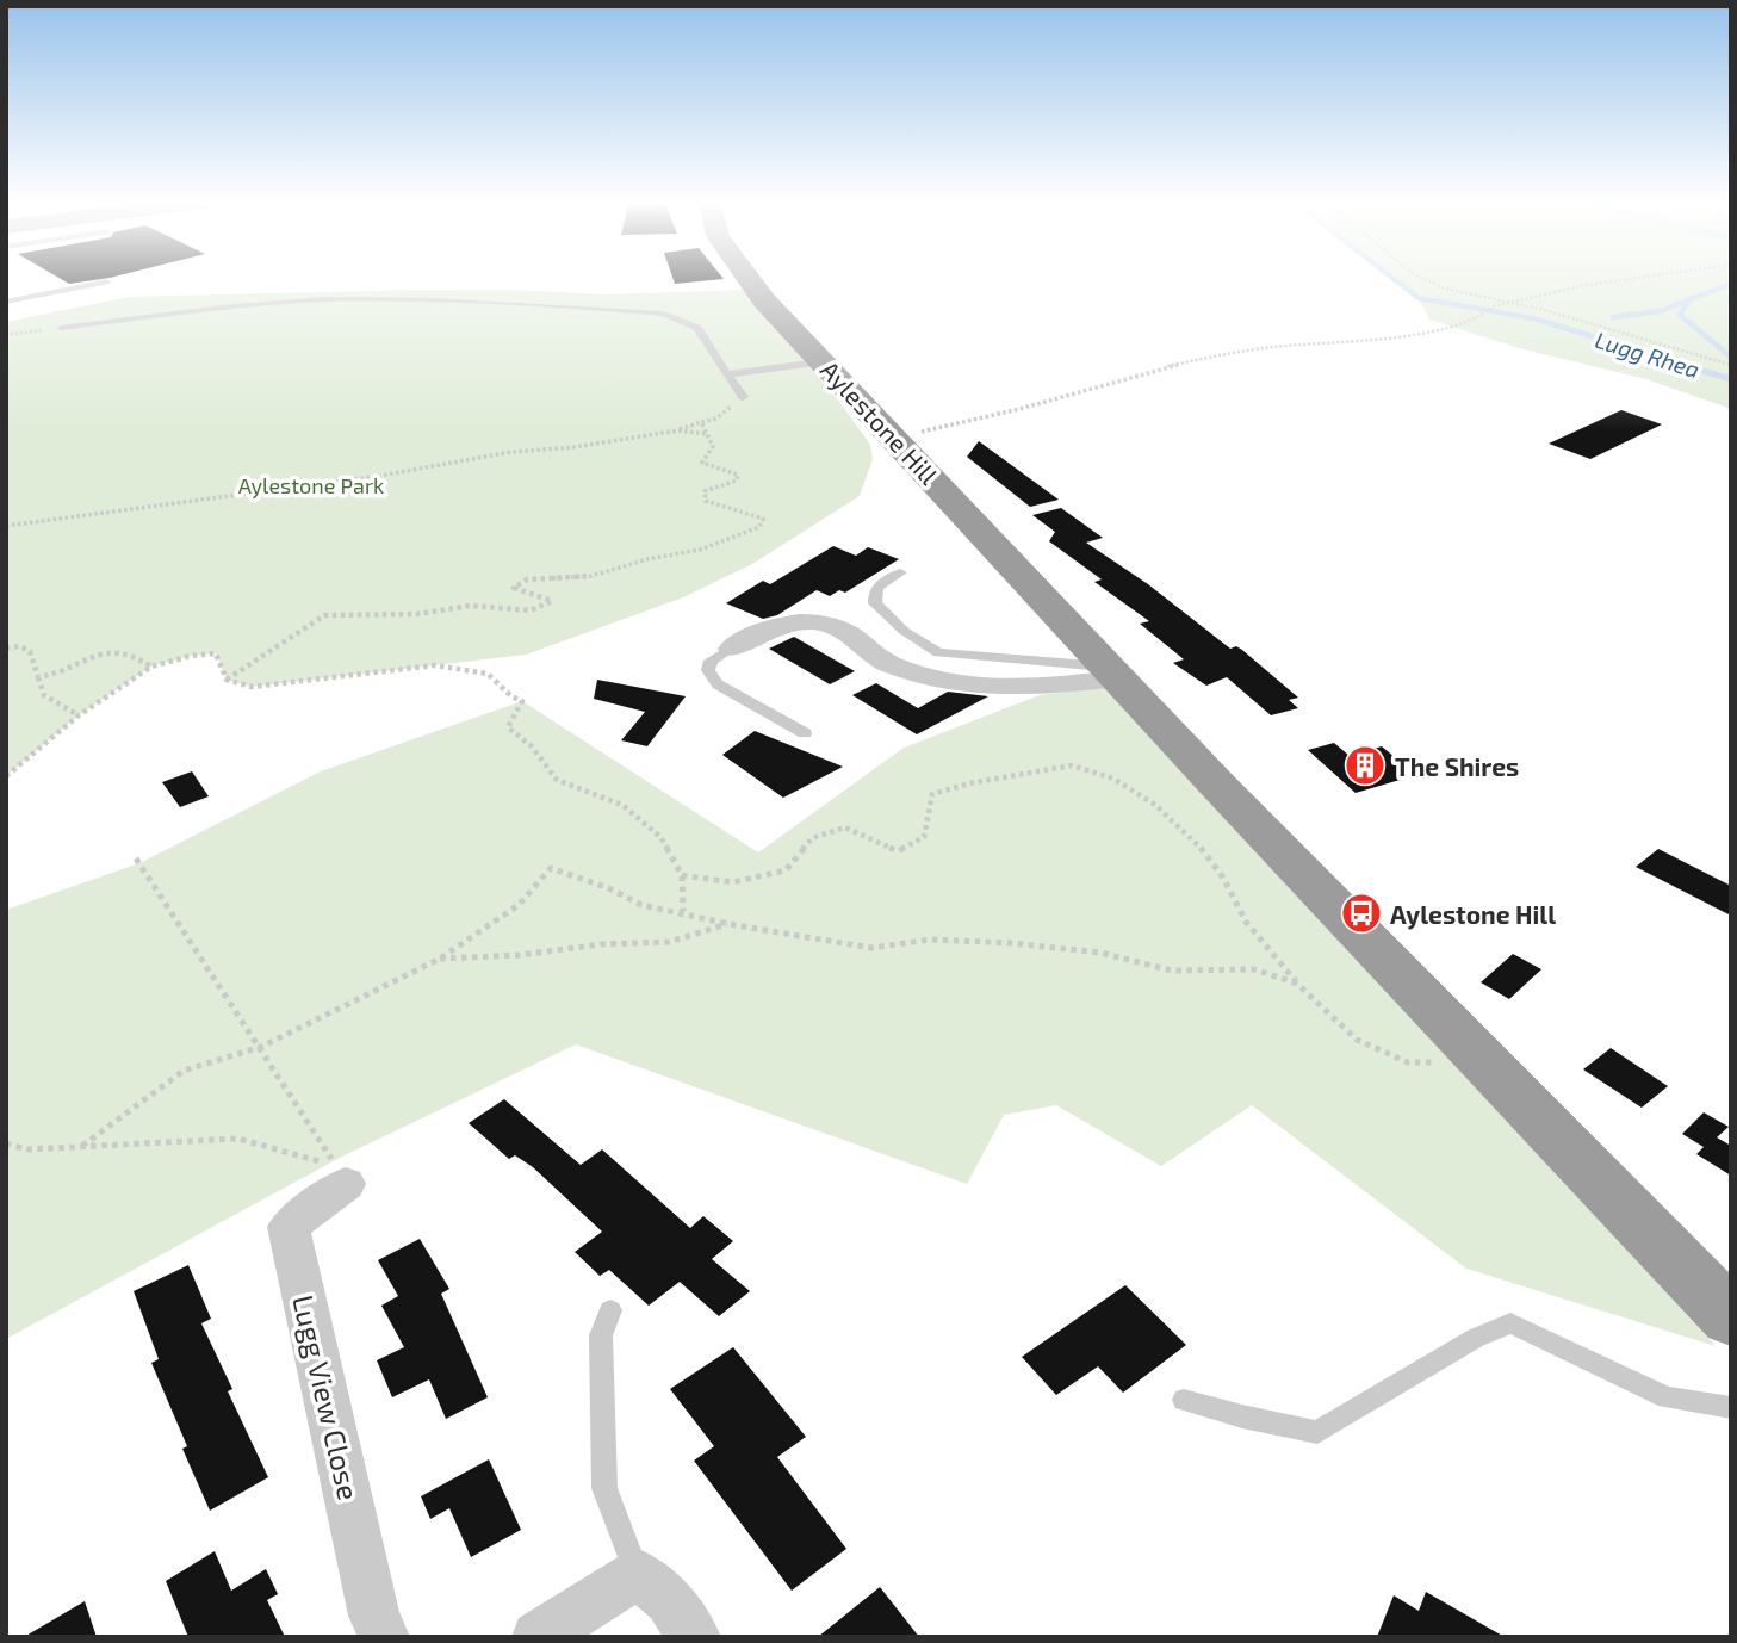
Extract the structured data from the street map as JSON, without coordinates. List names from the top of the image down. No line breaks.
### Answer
{"streets":{"highway":["Aylestone Hill"],"street":["Lugg View Close"]},"water":["Lugg Rhea"],"parks":["Aylestone Park"],"places":{"building":["The Shires"],"bus stop":["Aylestone Hill"]}}
